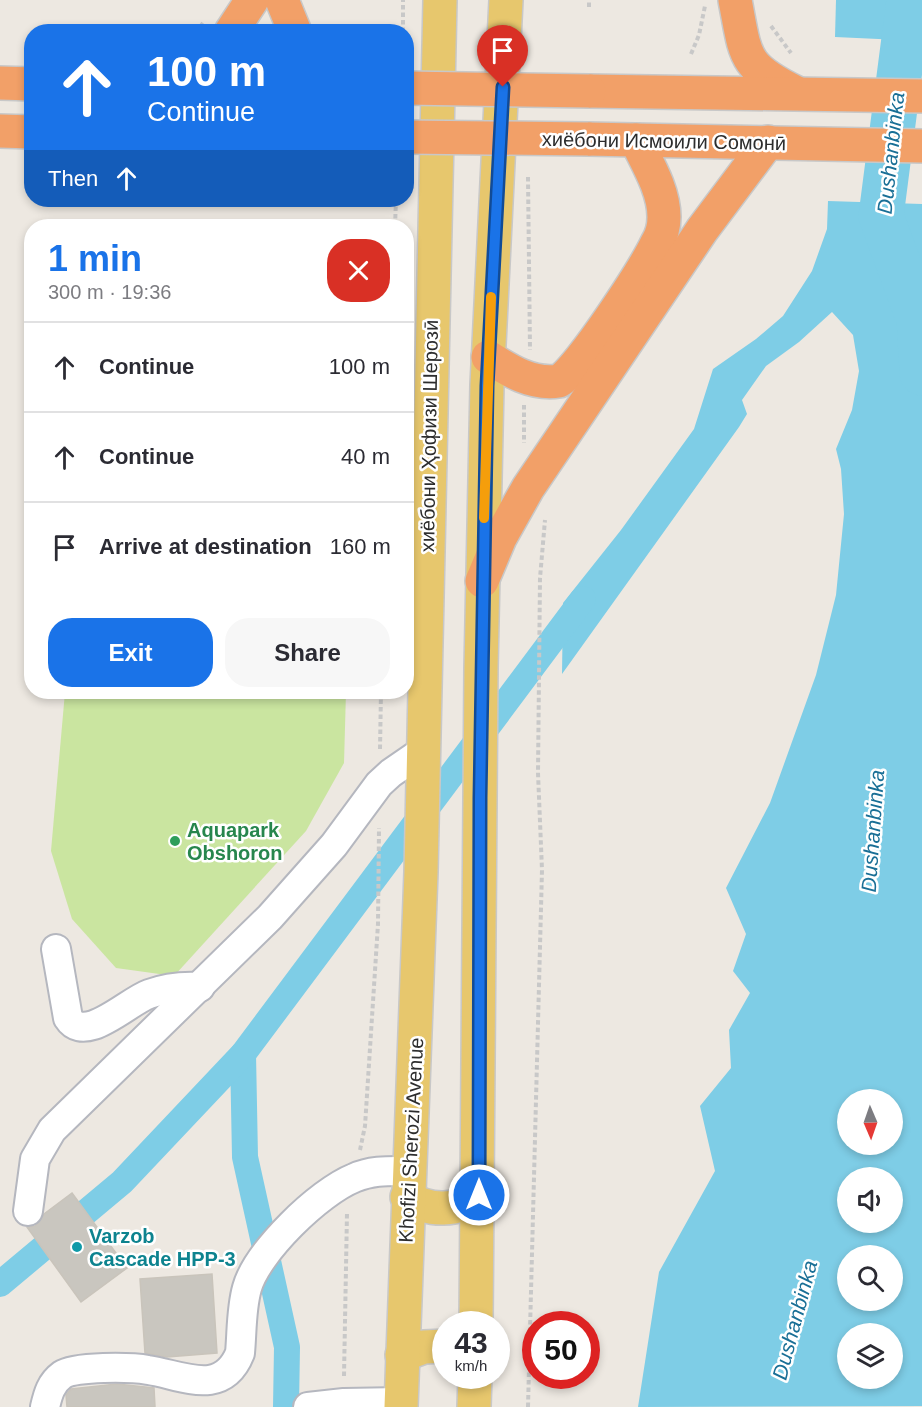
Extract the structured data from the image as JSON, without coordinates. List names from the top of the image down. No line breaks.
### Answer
{"streets":{"highway":["хиёбони Исмоили Сомонӣ"],"main road":["хиёбони Ҳофизи Шерозӣ","Khofizi Sherozi Avenue"]},"crossings":[["хиёбони Ҳофизи Шерозӣ","Khofizi Sherozi Avenue"]],"water":["Dushanbinka"],"places":["Aquapark Obshoron","Varzob Cascade HPP-3"],"north":"bottom","page":{"turn":["100 m","Continue"],"then":"Then","heading":["1 min","300 m · 19:36"],"list":[{"name":"Continue","value":"100 m"},{"name":"Continue","value":"40 m"},{"name":"Arrive at destination","value":"160 m"}],"buttons":["Exit","Share"],"speed":"43 km/h","limit":"50"}}
